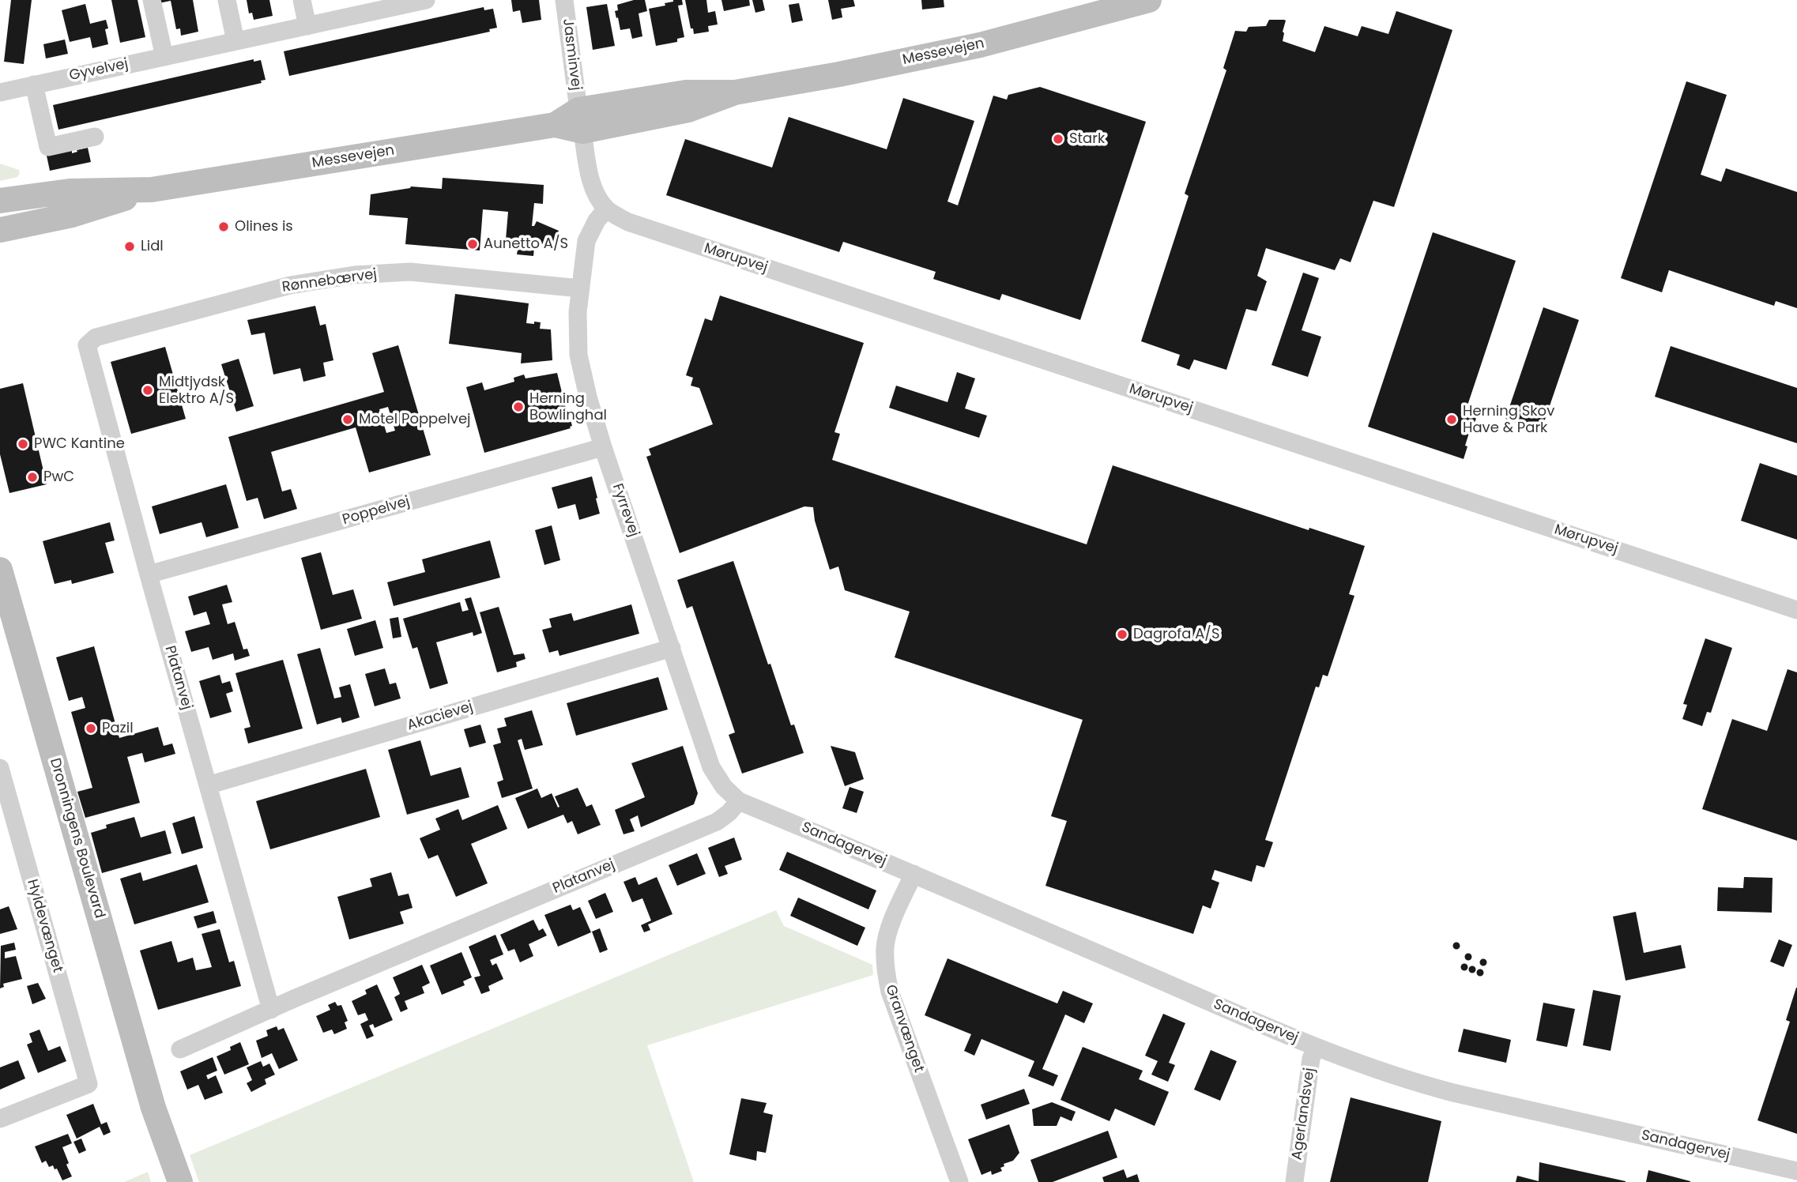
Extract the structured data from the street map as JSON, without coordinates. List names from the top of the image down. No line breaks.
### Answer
{"streets":{"main road":["Messevejen","Dronningens Boulevard"],"street":["Jasminvej","Gyvelvej","Mørupvej","Rønnebærvej","Fyrrevej","Poppelvej","Platanvej","Akacievej","Sandagervej","Hyldevænget","Granvænget","Agerlandsvej"]},"crossings":[["Messevejen","Jasminvej"],["Mørupvej","Fyrrevej"],["Rønnebærvej","Fyrrevej"],["Rønnebærvej","Platanvej"],["Fyrrevej","Poppelvej"],["Fyrrevej","Platanvej"],["Fyrrevej","Akacievej"],["Fyrrevej","Sandagervej"],["Poppelvej","Platanvej"],["Platanvej","Akacievej"],["Platanvej","Sandagervej"],["Sandagervej","Granvænget"],["Sandagervej","Agerlandsvej"]],"places":["Stark","Olines is","Aunetto A/S","Lidl","Midtjydsk Elektro A/S","Herning Bowlinghal","Motel Poppelvej","Herning Skov Have & Park","PWC Kantine","PwC","Dagrofa A/S","Pazil"]}
